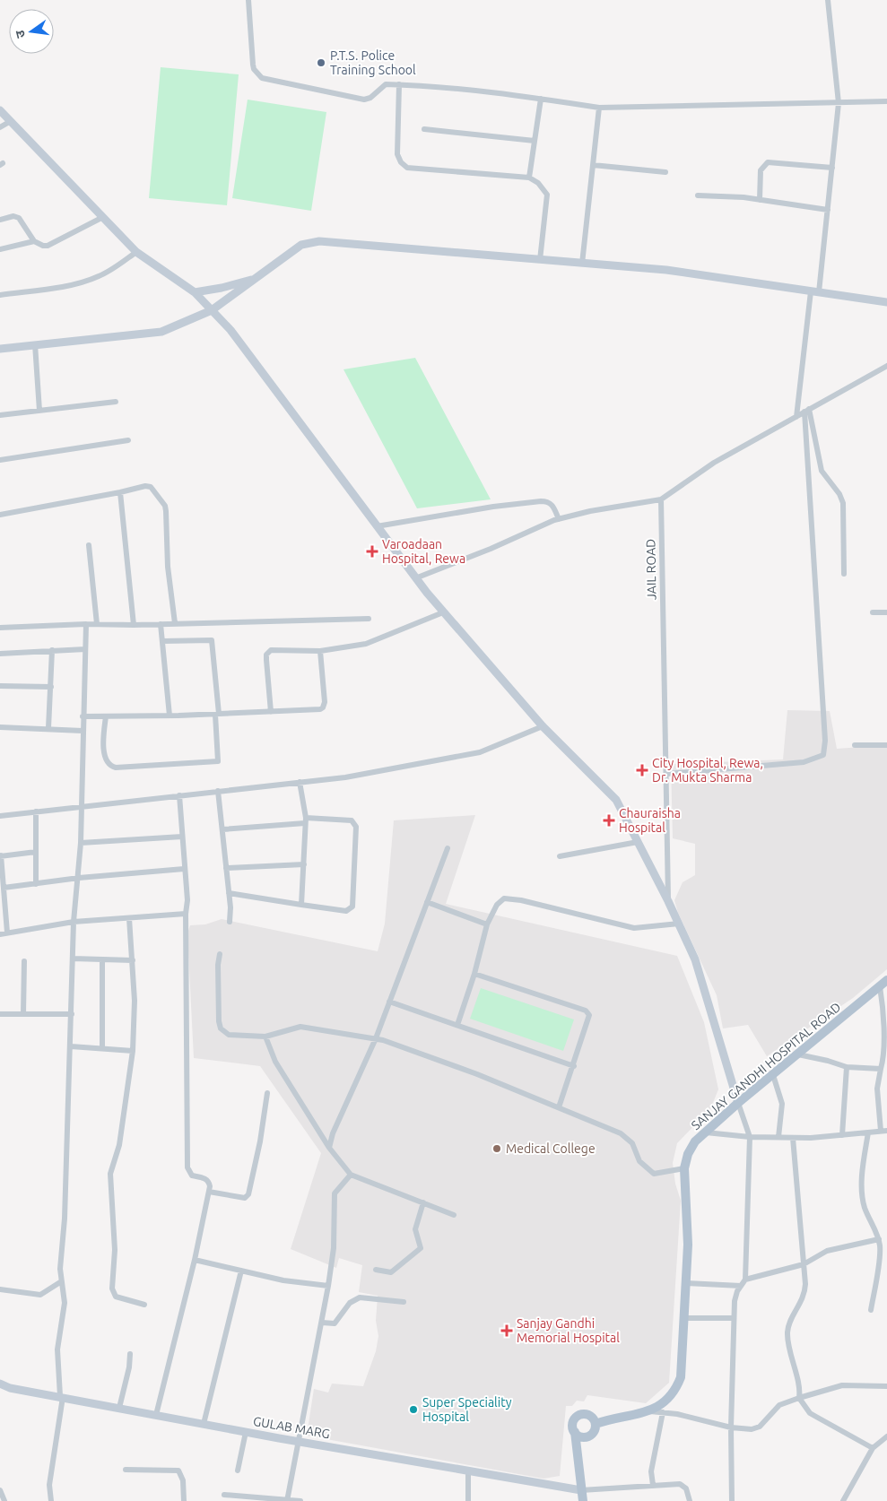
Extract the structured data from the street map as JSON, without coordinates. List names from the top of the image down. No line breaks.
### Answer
{"streets":{"main road":["SANJAY GANDHI HOSPITAL ROAD","GULAB MARG"],"street":["JAIL ROAD"]},"places":{"other":["P.T.S. Police Training School","Medical College","Super Speciality Hospital"],"health":["Varoadaan Hospital, Rewa","City Hospital, Rewa, Dr. Mukta Sharma","Chauraisha Hospital","Sanjay Gandhi Memorial Hospital"]},"north":"left"}
